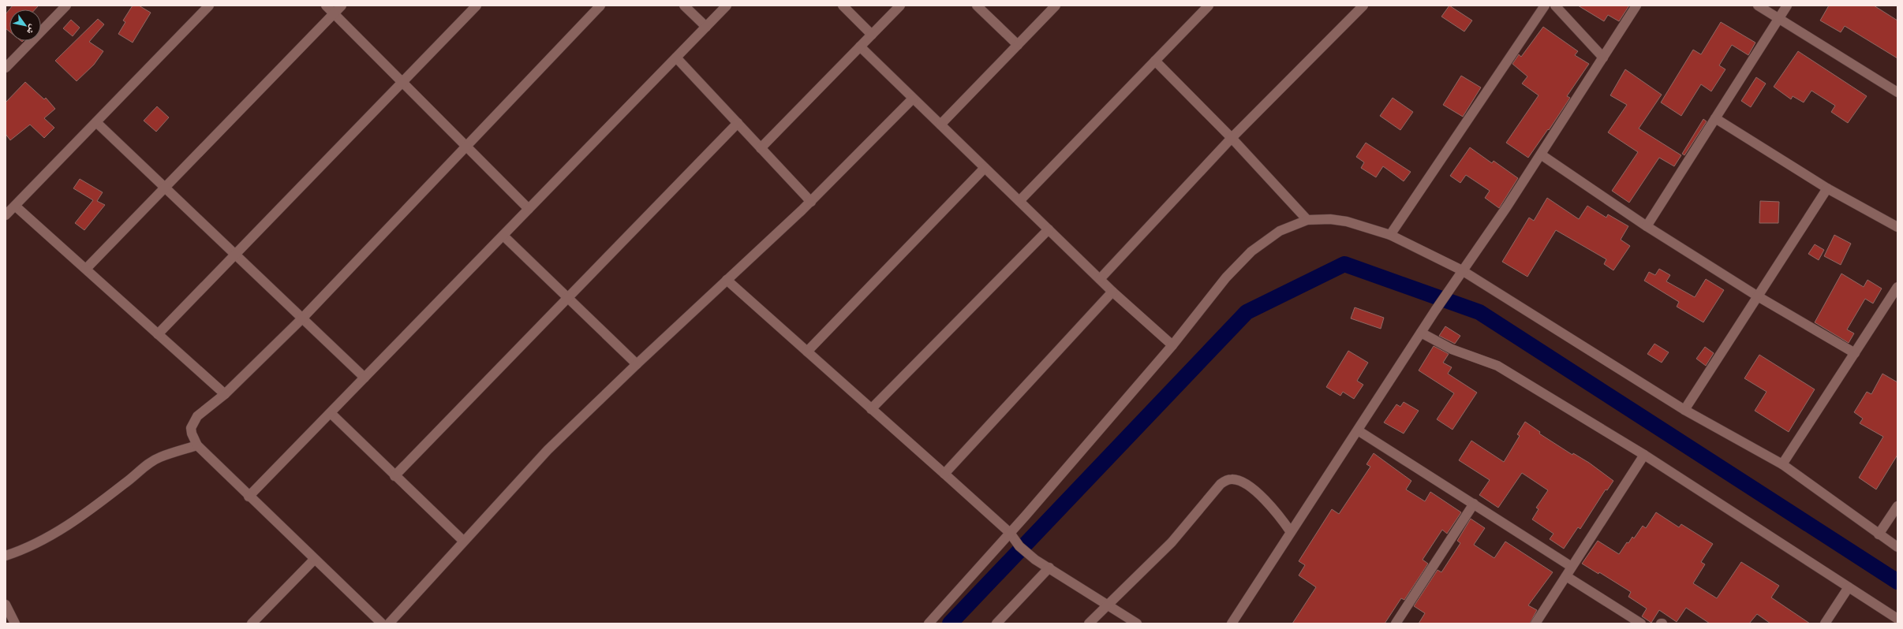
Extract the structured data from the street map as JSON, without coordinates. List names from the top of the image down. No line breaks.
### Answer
{"north":"bottom right"}
